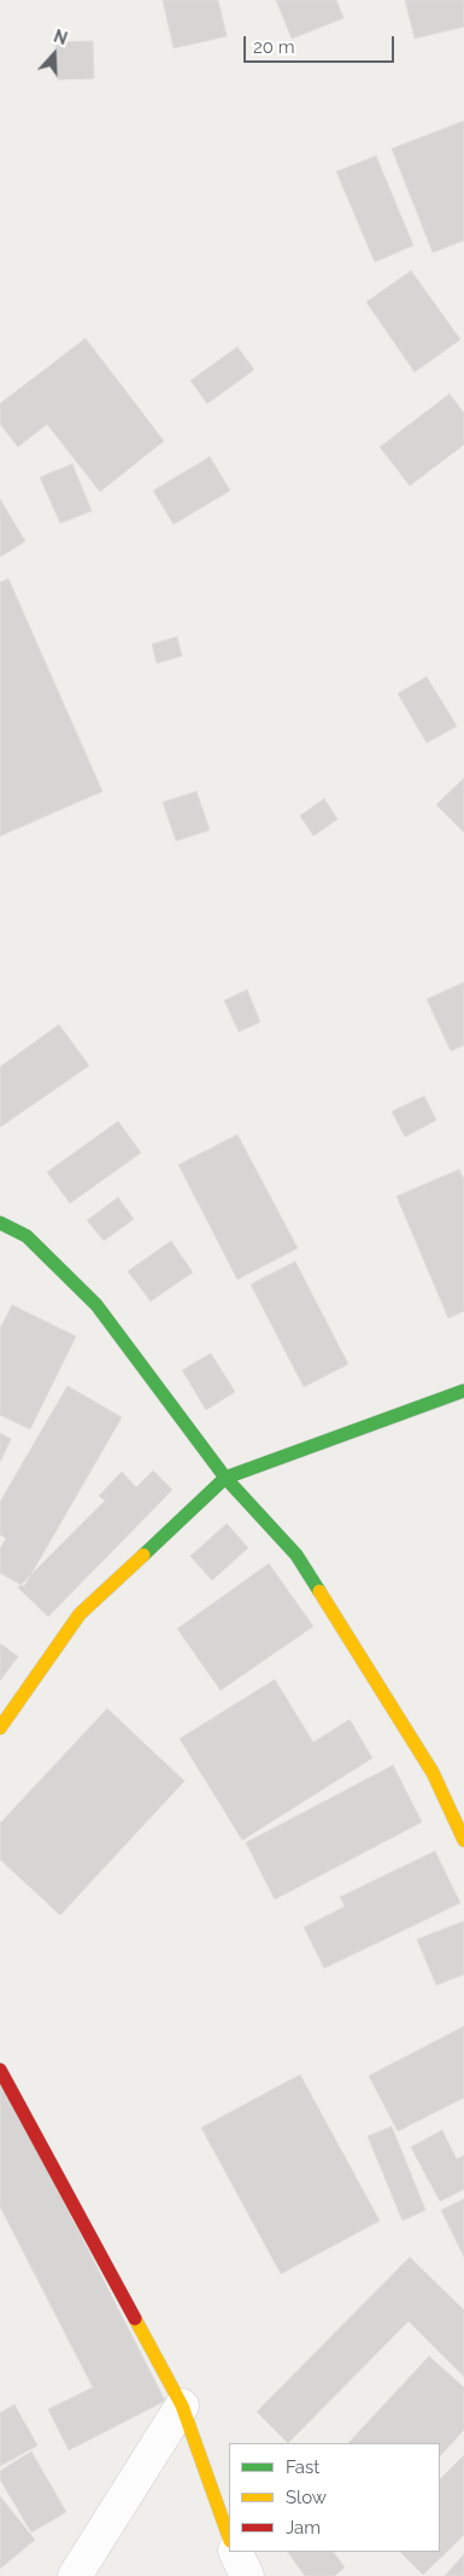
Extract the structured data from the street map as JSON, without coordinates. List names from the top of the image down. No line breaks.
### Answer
{"legend":["Fast","Slow","Jam"],"scale_bar":"20 m","north":"top"}
